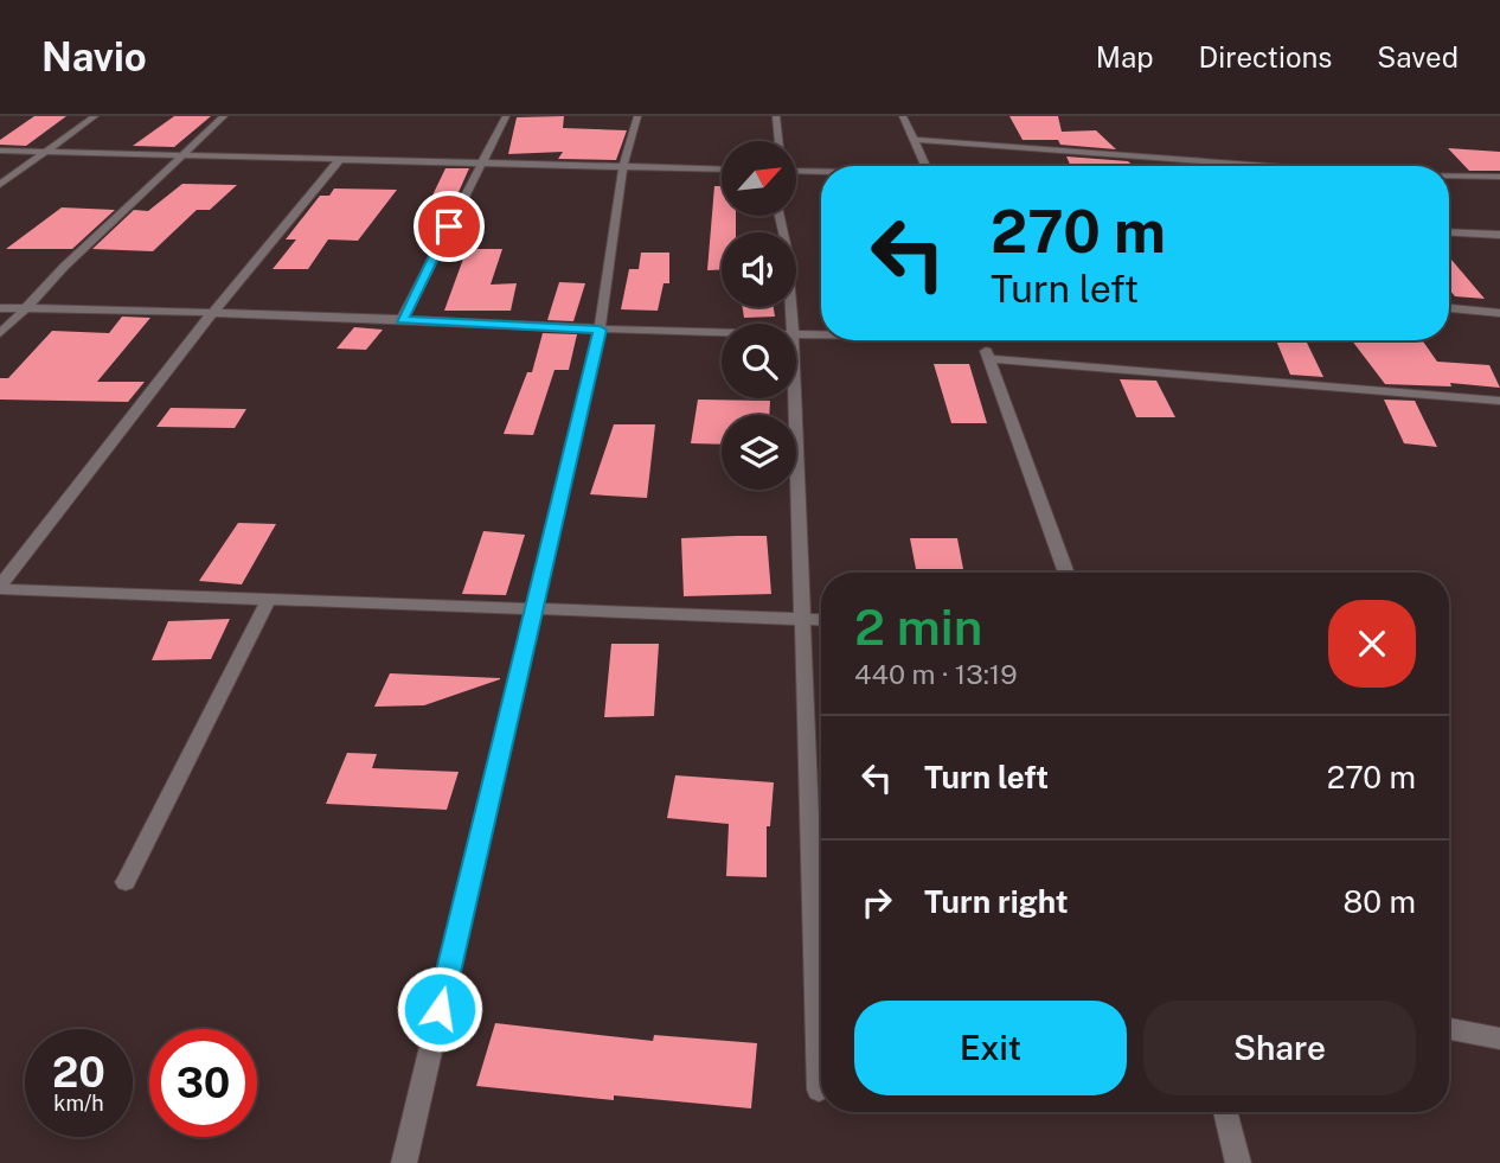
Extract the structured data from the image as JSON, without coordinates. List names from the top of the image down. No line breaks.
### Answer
{"north":"top right","page":{"header":"Navio","nav":["Map","Directions","Saved"],"turn":["270 m","Turn left"],"heading":["2 min","440 m · 13:19"],"list":[{"name":"Turn left","value":"270 m"},{"name":"Turn right","value":"80 m"}],"buttons":["Exit","Share"],"speed":"20 km/h","limit":"30"}}
